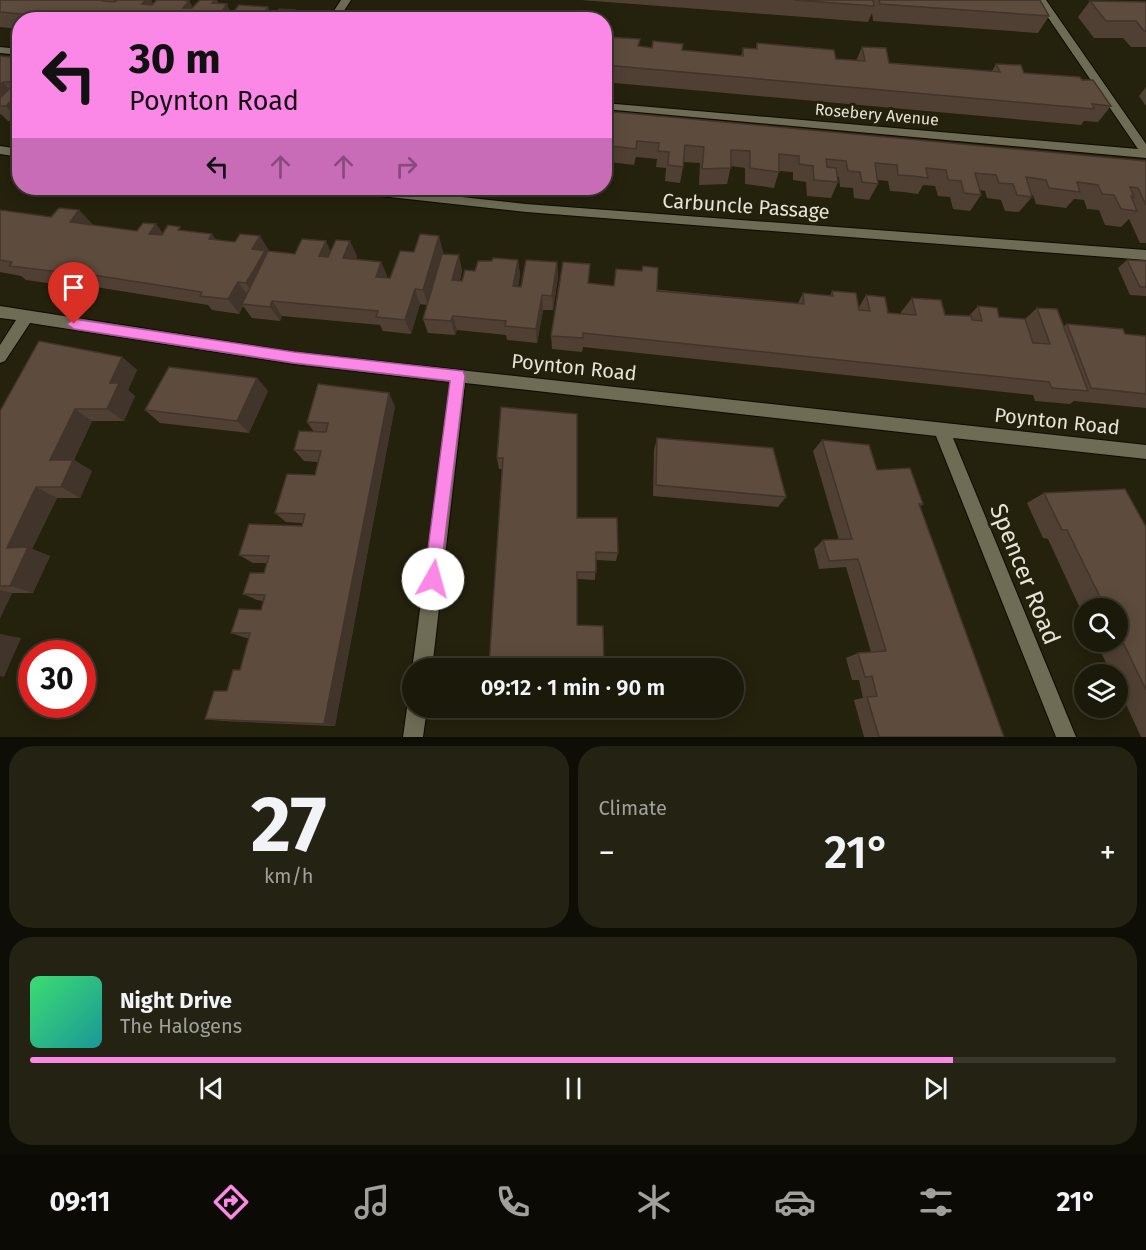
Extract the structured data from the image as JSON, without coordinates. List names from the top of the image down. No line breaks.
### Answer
{"streets":{"street":["Rosebery Avenue","Carbuncle Passage","Poynton Road","Spencer Road"]},"crossings":[["Poynton Road","Spencer Road"]],"page":{"turn":["30 m","Poynton Road"],"limit":"30","trip":"09:12 · 1 min · 90 m","tile":[["27","km/h"],"Climate"],"heat":["−","21°","+"],"song":["Night Drive","The Halogens"],"tabs":["09:11","21°"]}}
